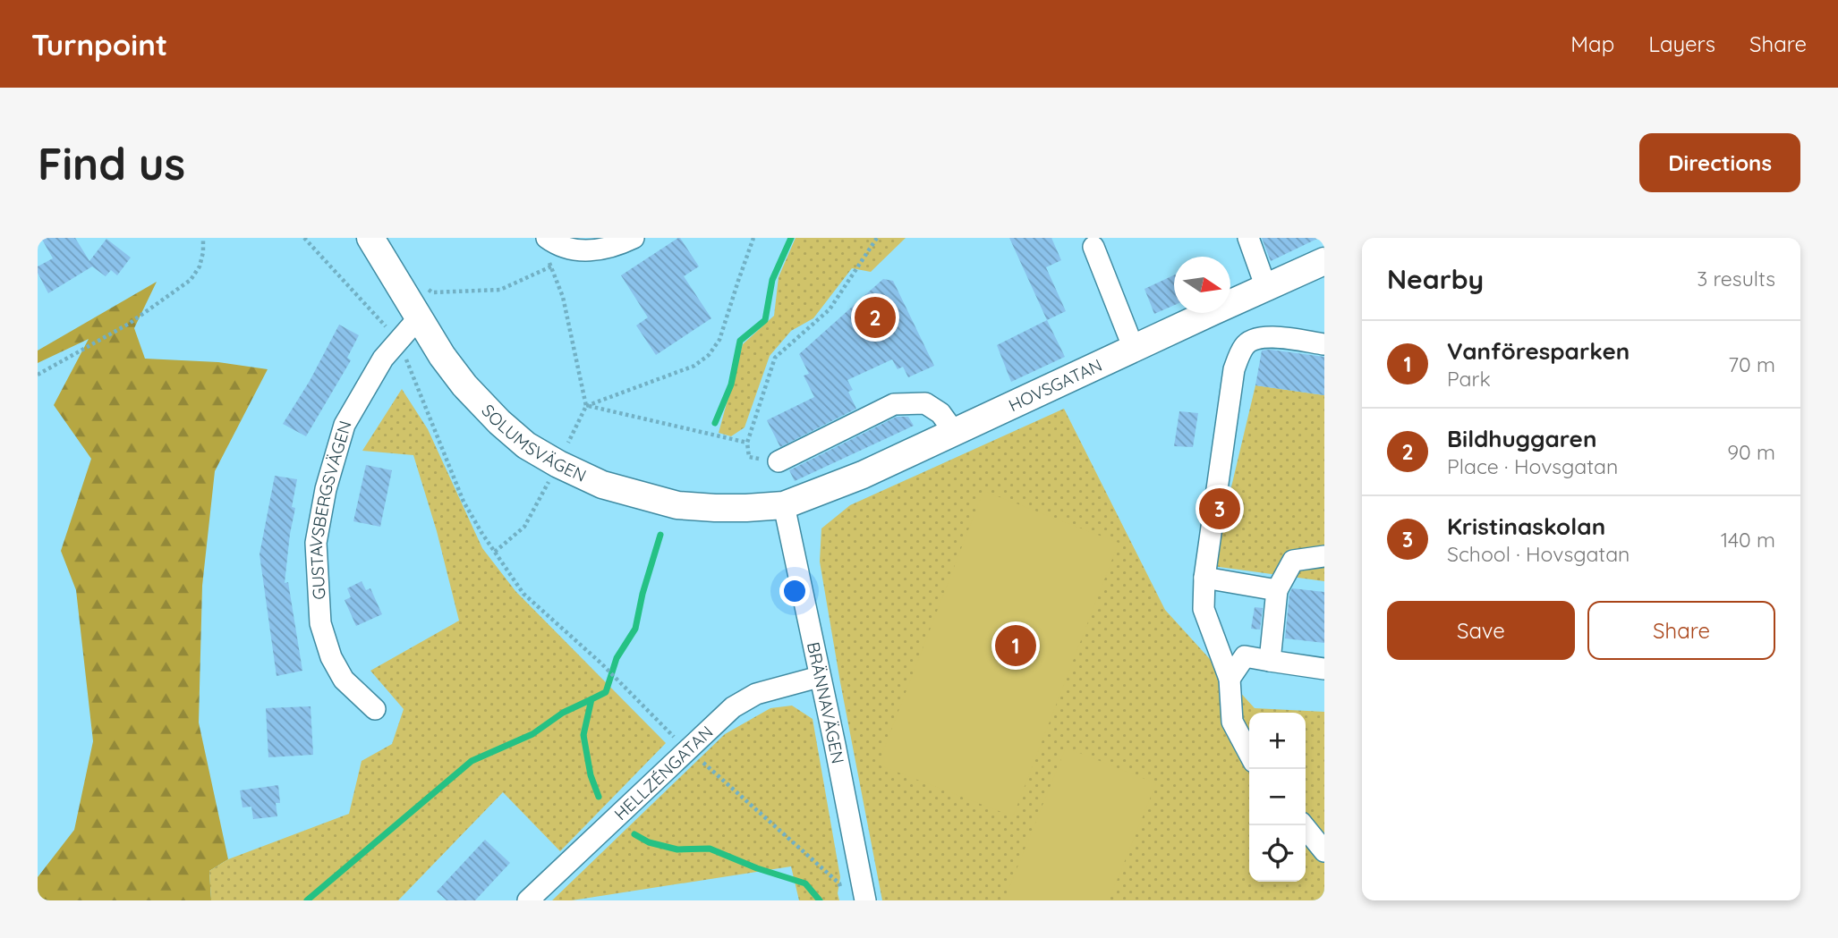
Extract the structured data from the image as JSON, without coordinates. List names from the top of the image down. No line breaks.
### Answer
{"streets":{"main road":["HOVSGATAN","SOLUMSVÄGEN"],"street":["GUSTAVSBERGSVÄGEN","BRÄNNAVÄGEN","HELLZÉNGATAN"]},"crossings":[["HOVSGATAN","SOLUMSVÄGEN"],["HOVSGATAN","BRÄNNAVÄGEN"],["SOLUMSVÄGEN","GUSTAVSBERGSVÄGEN"],["SOLUMSVÄGEN","BRÄNNAVÄGEN"],["BRÄNNAVÄGEN","HELLZÉNGATAN"]],"north":"right","page":{"header":"Turnpoint","nav":["Map","Layers","Share"],"buttons":["Directions",["Save","Share"]],"title":"Find us","heading":["Nearby","3 results"],"pins":["2","3","1"],"list":[{"mark":"1","name":"Vanföresparken","note":"Park","value":"70 m"},{"mark":"2","name":"Bildhuggaren","note":"Place · Hovsgatan","value":"90 m"},{"mark":"3","name":"Kristinaskolan","note":"School · Hovsgatan","value":"140 m"}],"map_buttons":["+","−"]}}
